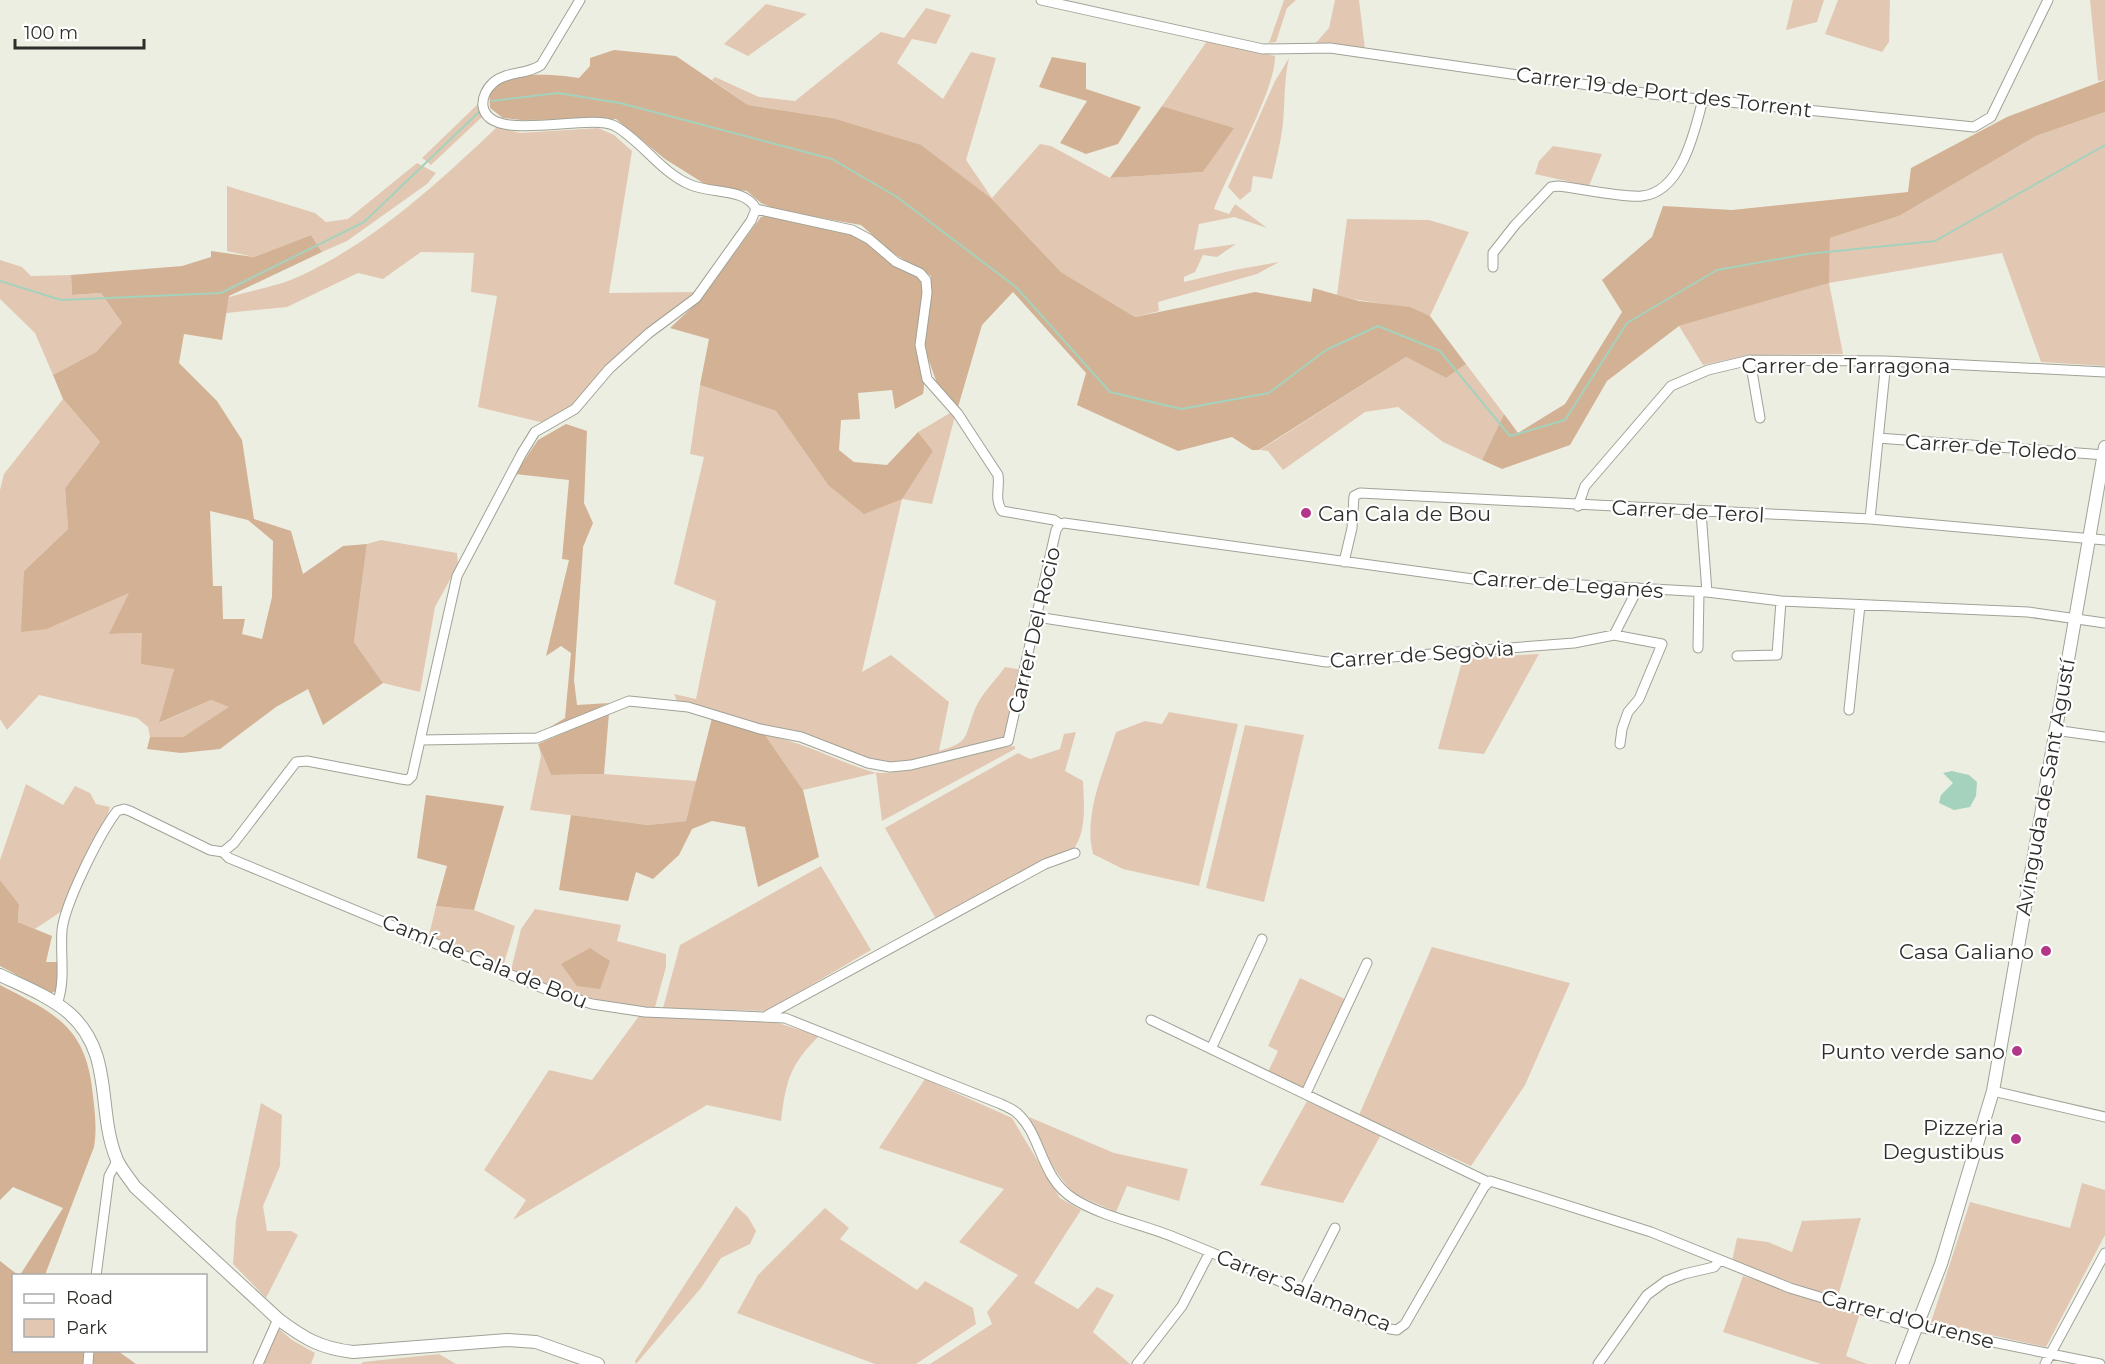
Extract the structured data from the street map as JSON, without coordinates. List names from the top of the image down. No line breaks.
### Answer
{"streets":{"street":["Carrer 19 de Port des Torrent","Carrer de Tarragona","Carrer de Toledo","Carrer de Terol","Carrer de Leganés","Carrer Del Rocio","Carrer de Segòvia","Avinguda de Sant Agustí","Camí de Cala de Bou","Carrer Salamanca","Carrer d'Ourense"]},"crossings":[["Carrer de Tarragona","Carrer de Terol"],["Carrer de Toledo","Avinguda de Sant Agustí"],["Carrer de Terol","Carrer de Leganés"],["Carrer de Terol","Avinguda de Sant Agustí"],["Carrer de Leganés","Carrer Del Rocio"],["Carrer de Leganés","Avinguda de Sant Agustí"],["Carrer Del Rocio","Carrer de Segòvia"],["Avinguda de Sant Agustí","Carrer d'Ourense"],["Camí de Cala de Bou","Carrer Salamanca"]],"places":["Can Cala de Bou","Casa Galiano","Punto verde sano","Pizzeria Degustibus"],"legend":["Road","Park"],"scale_bar":"100 m"}
